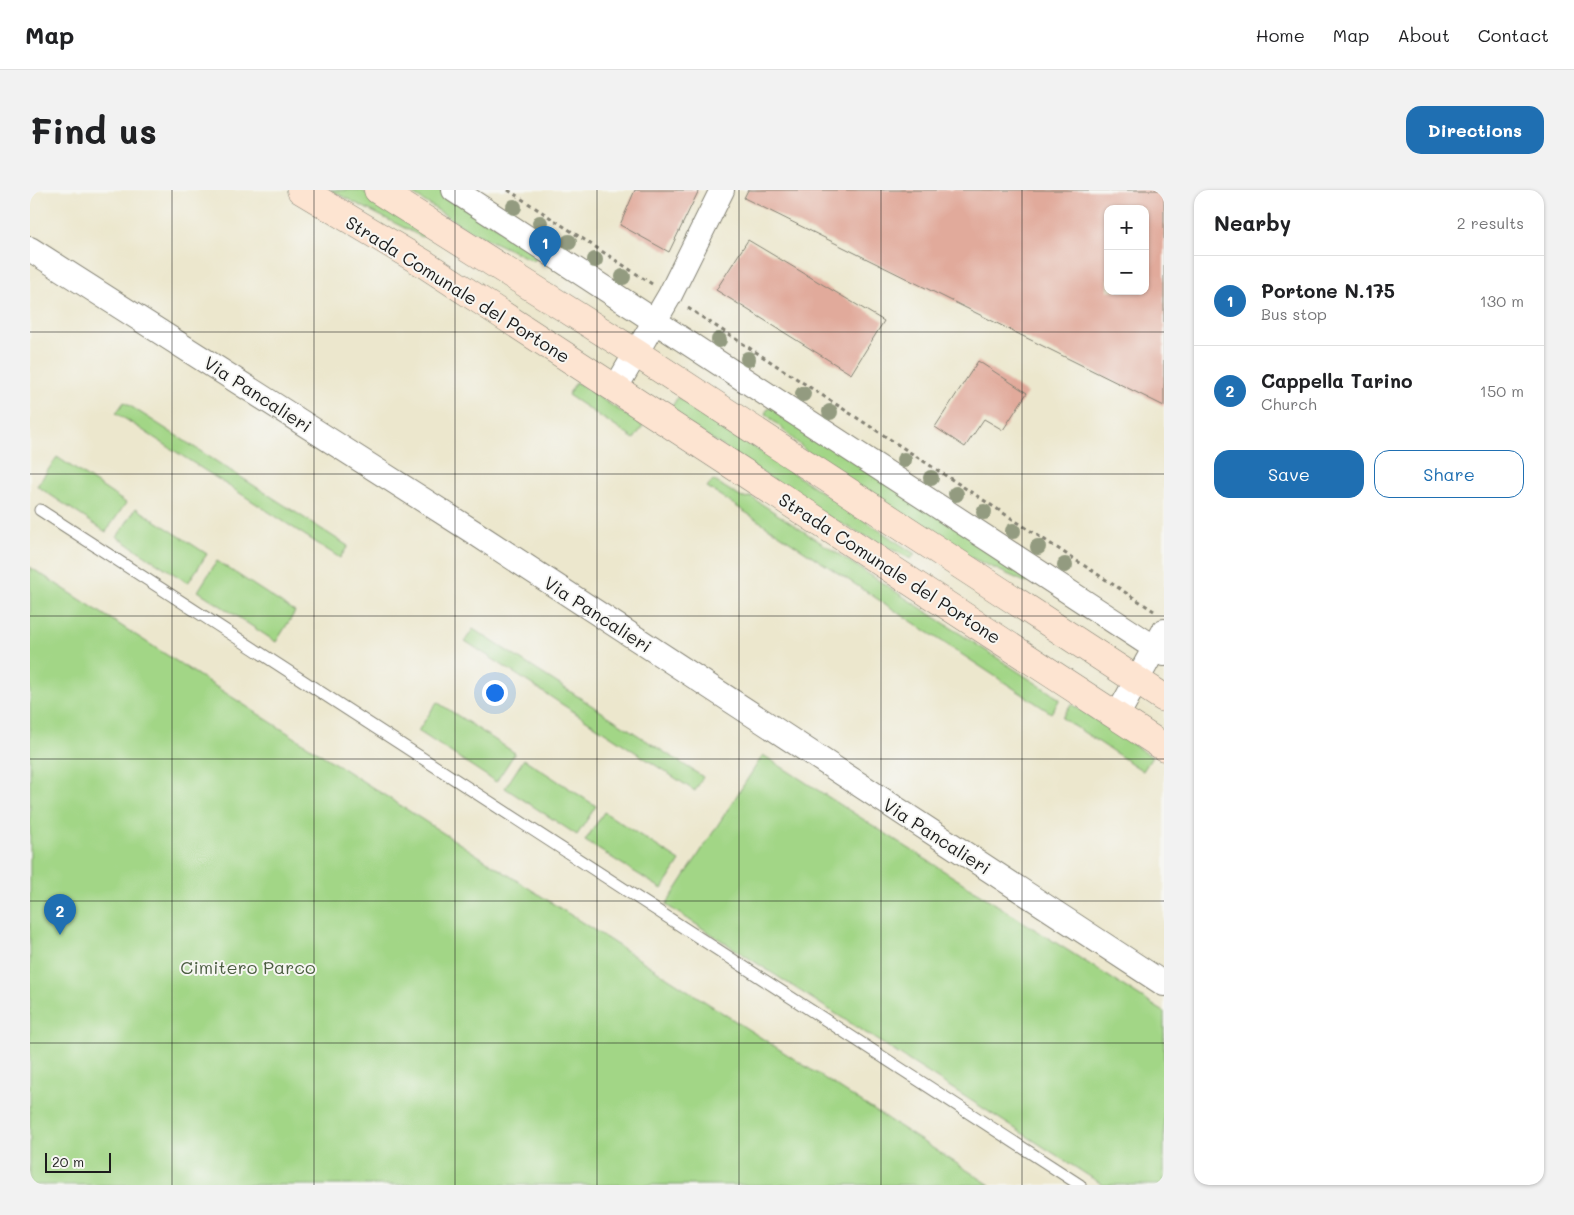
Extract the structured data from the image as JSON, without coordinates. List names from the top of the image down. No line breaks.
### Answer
{"streets":{"street":["Strada Comunale del Portone","Via Pancalieri"]},"parks":["Cimitero Parco"],"scale_bar":"20 m","page":{"header":"Map","nav":["Home","Map","About","Contact"],"buttons":["Directions",["Save","Share"]],"title":"Find us","heading":["Nearby","2 results"],"map_buttons":["+","−"],"pins":["1","2"],"list":[{"mark":"1","name":"Portone N.175","note":"Bus stop","value":"130 m"},{"mark":"2","name":"Cappella Tarino","note":"Church","value":"150 m"}],"scale":"20 m"}}
